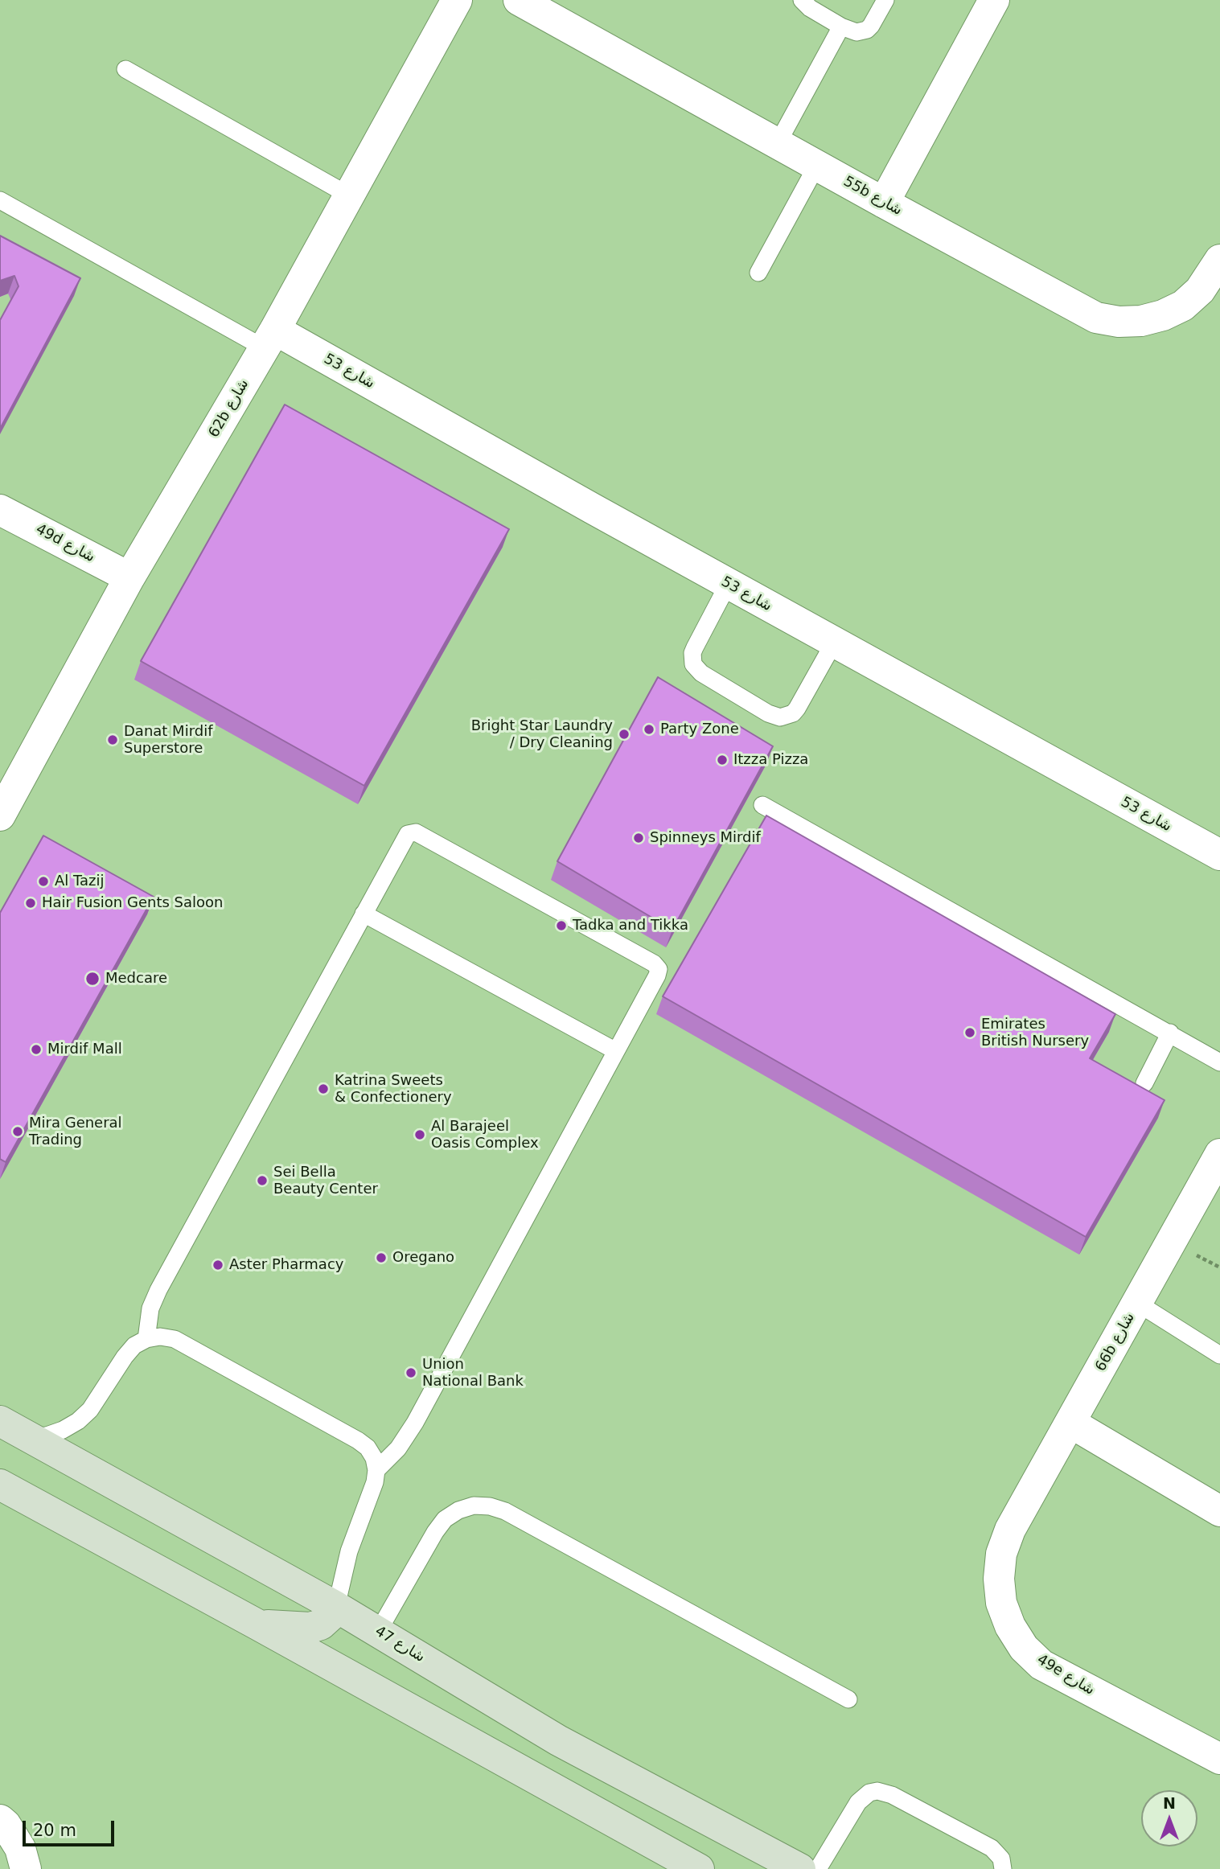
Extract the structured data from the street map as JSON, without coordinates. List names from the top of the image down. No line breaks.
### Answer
{"streets":{"street":["55b شارع","شارع 53","62b شارع","49d شارع","66b شارع","شارع 47","49e شارع"]},"crossings":[["شارع 53","62b شارع"],["62b شارع","49d شارع"],["66b شارع","49e شارع"]],"places":["Party Zone","Bright Star Laundry / Dry Cleaning","Danat Mirdif Superstore","Itzza Pizza","Spinneys Mirdif","Al Tazij","Hair Fusion Gents Saloon","Tadka and Tikka","Medcare","Emirates British Nursery","Mirdif Mall","Katrina Sweets & Confectionery","Mira General Trading","Al Barajeel Oasis Complex","Sei Bella Beauty Center","Oregano","Aster Pharmacy","Union National Bank"],"scale_bar":"20 m","north":"top"}
